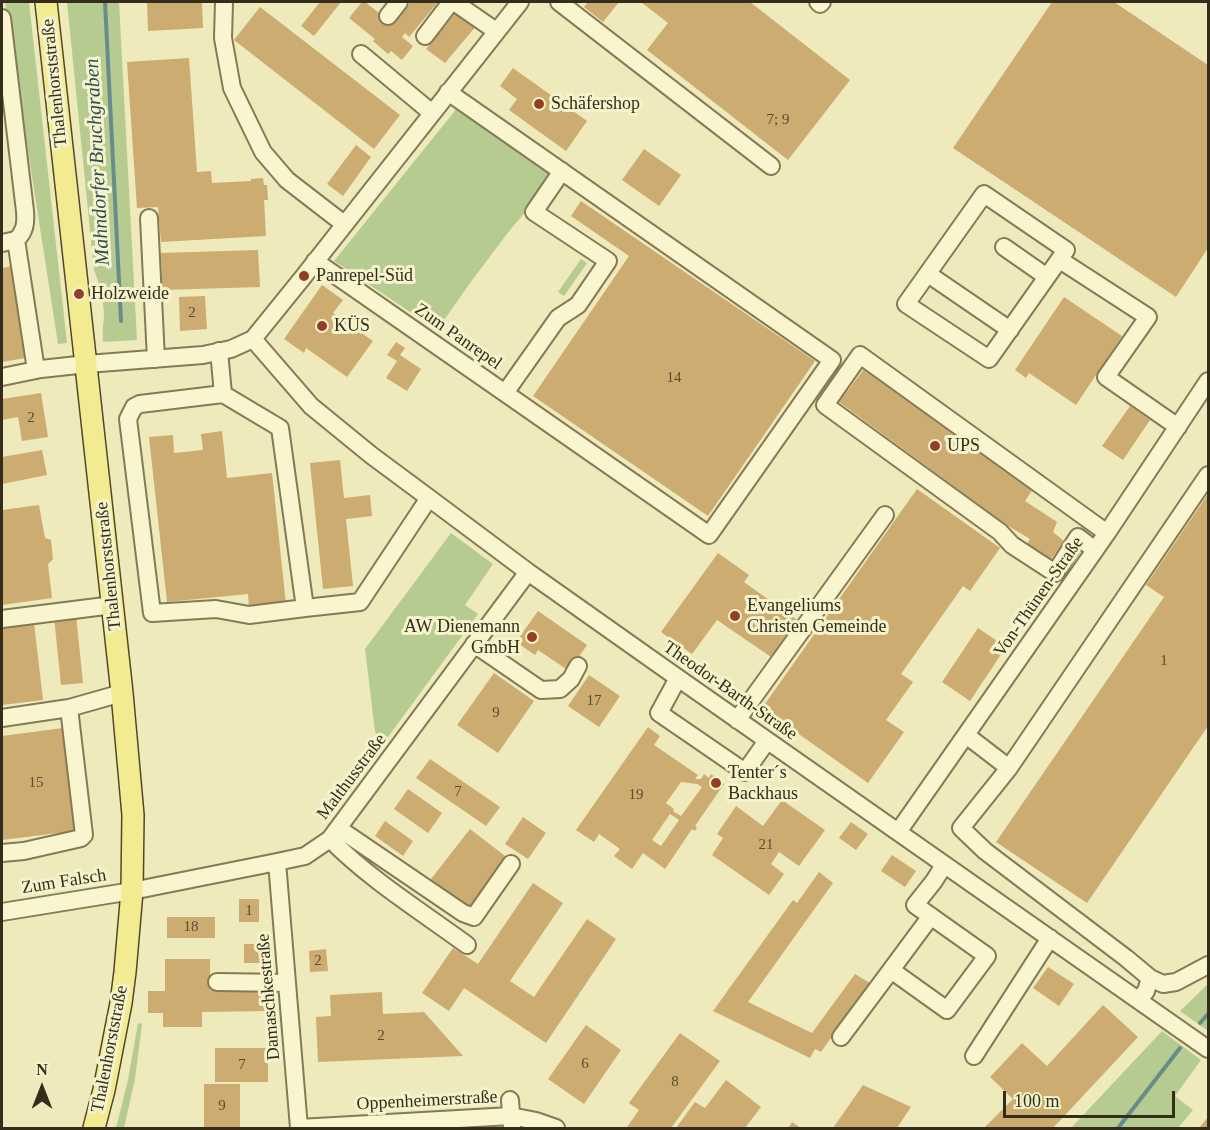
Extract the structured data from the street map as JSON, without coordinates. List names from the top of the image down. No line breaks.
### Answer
{"streets":{"main road":["Thalenhorststraße"],"street":["Zum Panrepel","Von-Thünen-Straße","Theodor-Barth-Straße","Malthusstraße","Zum Falsch","Damaschkestraße","Oppenheimerstraße"]},"crossings":[["Thalenhorststraße","Malthusstraße"],["Thalenhorststraße","Zum Falsch"],["Von-Thünen-Straße","Theodor-Barth-Straße"],["Theodor-Barth-Straße","Malthusstraße"],["Malthusstraße","Zum Falsch"],["Malthusstraße","Damaschkestraße"],["Damaschkestraße","Oppenheimerstraße"]],"water":["Mahndorfer Bruchgraben"],"places":["Schäfershop","Panrepel-Süd","Holzweide","KÜS","UPS","Evangeliums Christen Gemeinde","AW Dienemann GmbH","Tenter´s Backhaus"],"house_numbers":["7; 9","2","14","2","1","17","9","15","7","19","21","1","18","2","2","6","7","8","9"],"scale_bar":"100 m","north":"top"}
